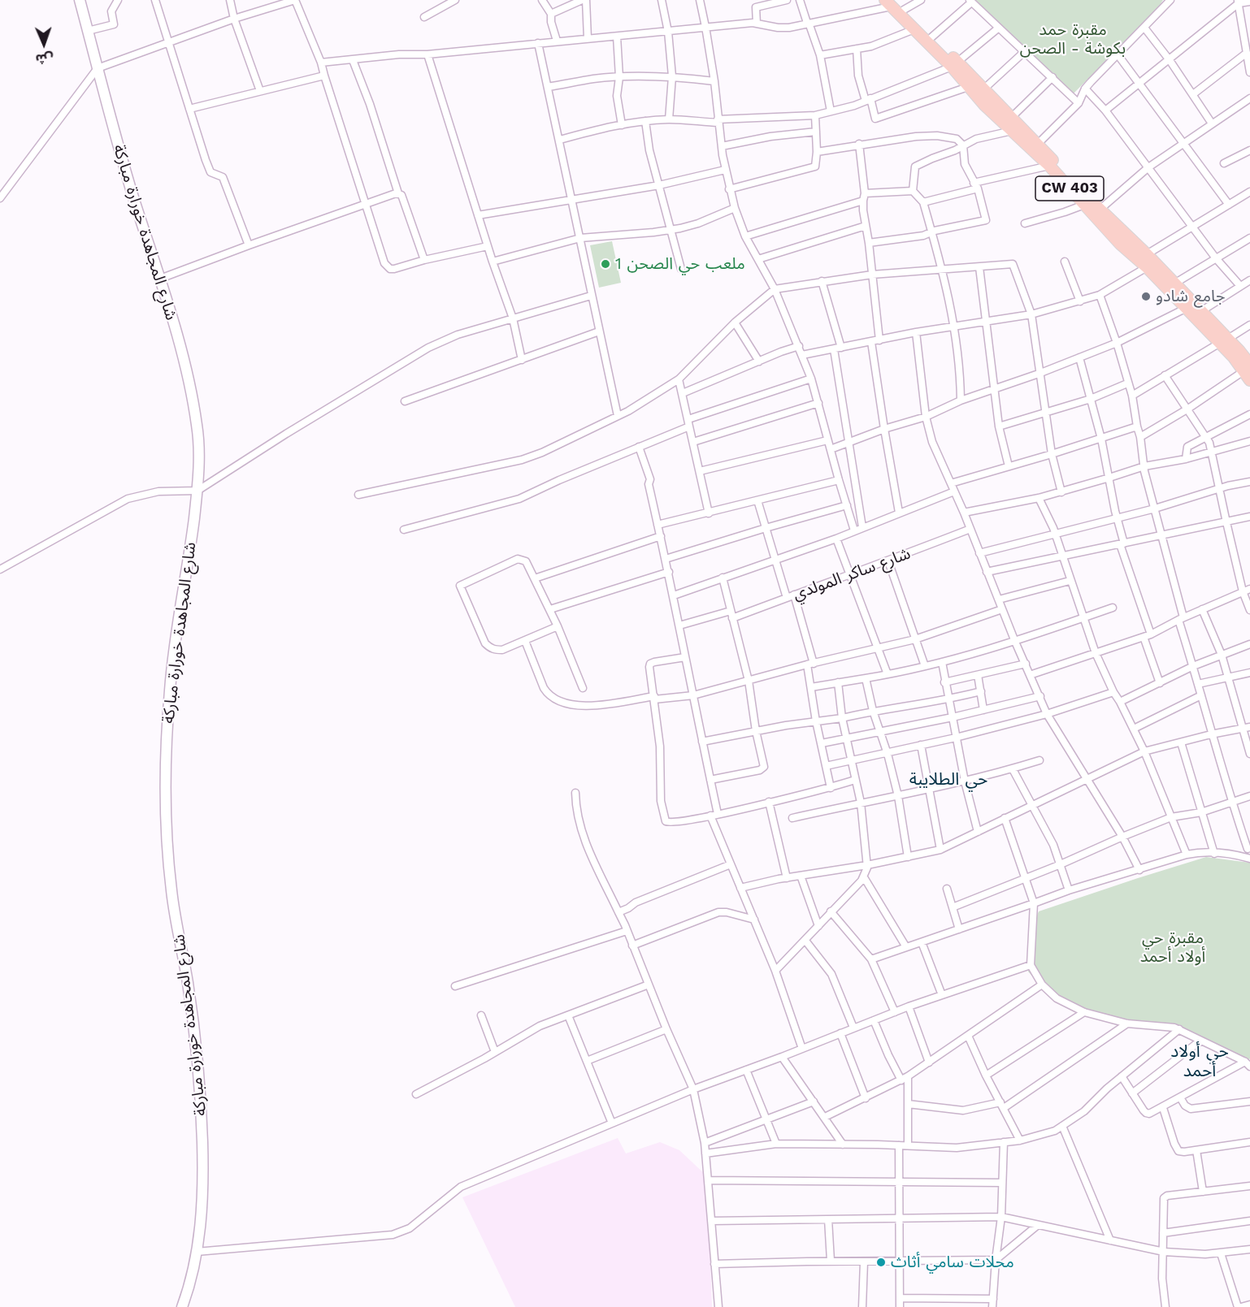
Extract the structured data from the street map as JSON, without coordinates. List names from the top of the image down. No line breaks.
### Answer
{"streets":{"main road":["CW 403"],"street":["شارع المجاهدة خورارة مباركة","شارع ساكر المولدي"]},"districts":["حي الطلايبة","حي أولاد أحمد"],"parks":["مقبرة حمد بكوشة - الصحن","مقبرة حي أولاد أحمد"],"places":["ملعب حي الصحن 1","جامع شادو","محلات سامي أثاث"],"north":"bottom"}
